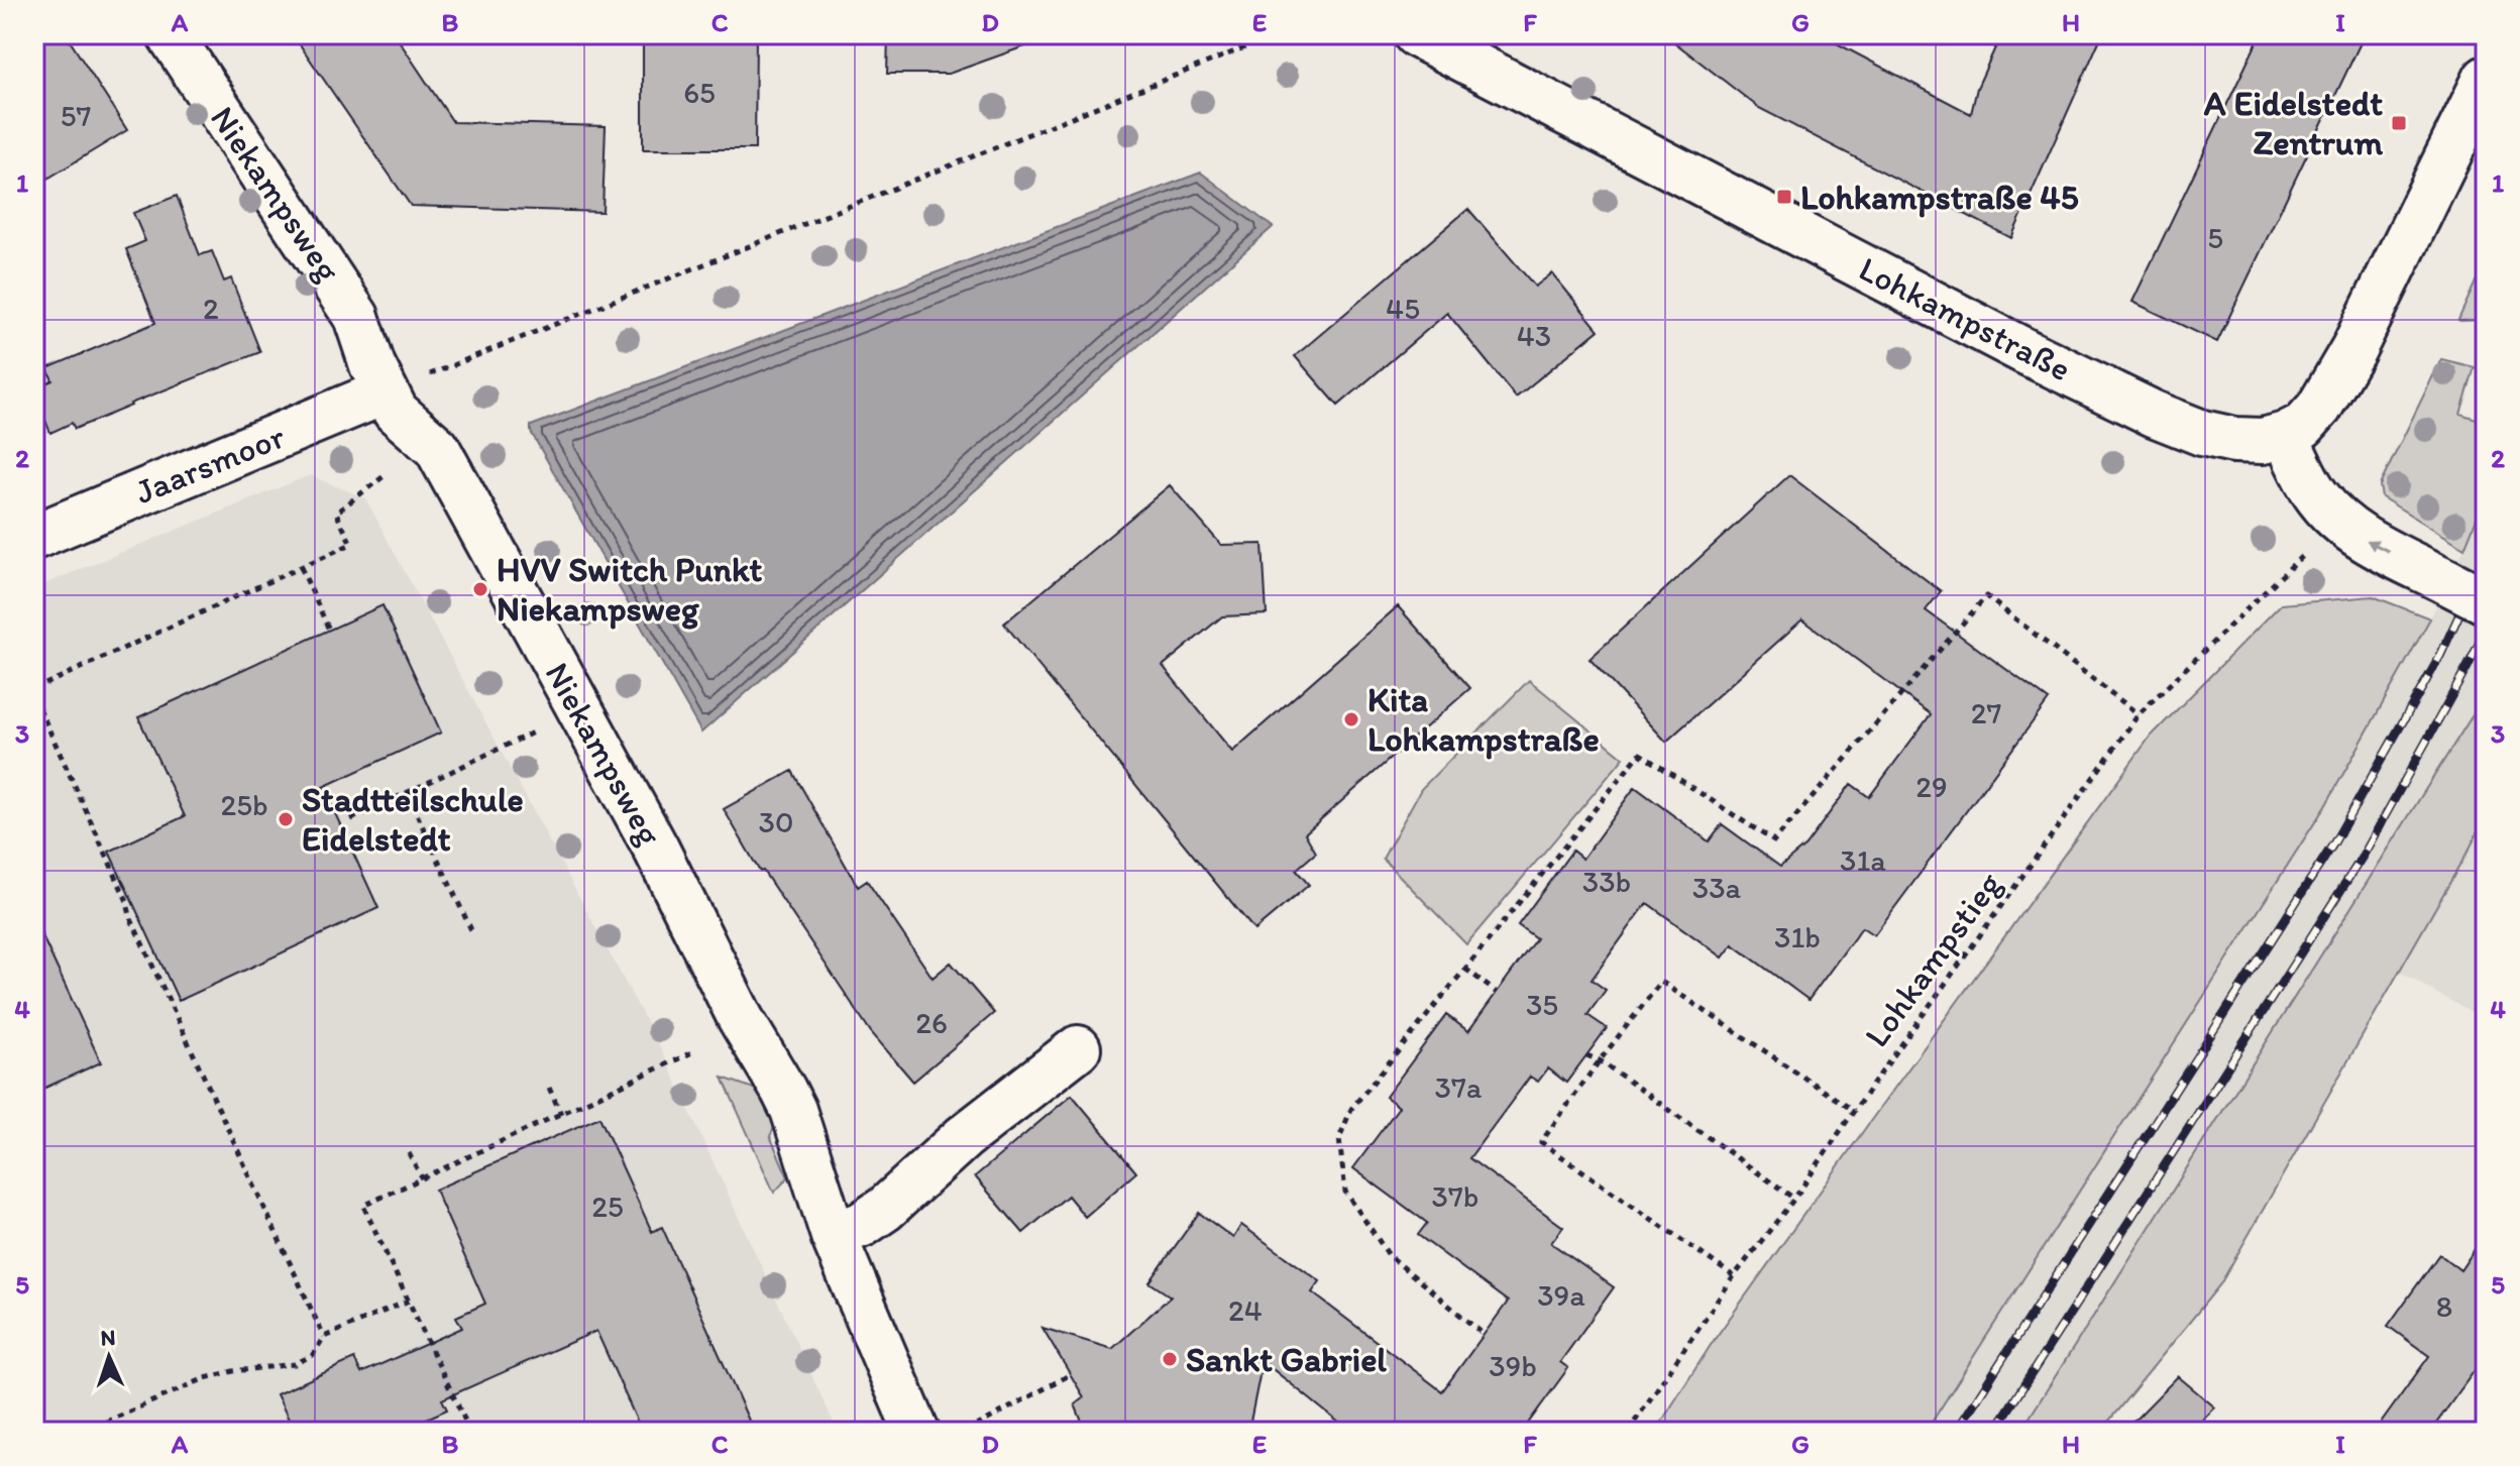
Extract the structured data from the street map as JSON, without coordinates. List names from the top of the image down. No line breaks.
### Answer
{"streets":{"street":["Niekampsweg","Lohkampstraße","Jaarsmoor"],"path":["Lohkampstieg"]},"crossings":[["Niekampsweg","Jaarsmoor"]],"places":{"transit":["A Eidelstedt Zentrum","Lohkampstraße 45"],"other":["HVV Switch Punkt Niekampsweg","Kita Lohkampstraße","Stadtteilschule Eidelstedt","Sankt Gabriel"]},"house_numbers":["65","57","5","2","45","43","27","29","25b","30","31a","33b","33a","31b","35","26","37a","37b","25","39a","8","24","39b"],"north":"top","grid":{"columns":["A","B","C","D","E","F","G","H","I"],"rows":["1","2","3","4","5"]}}
